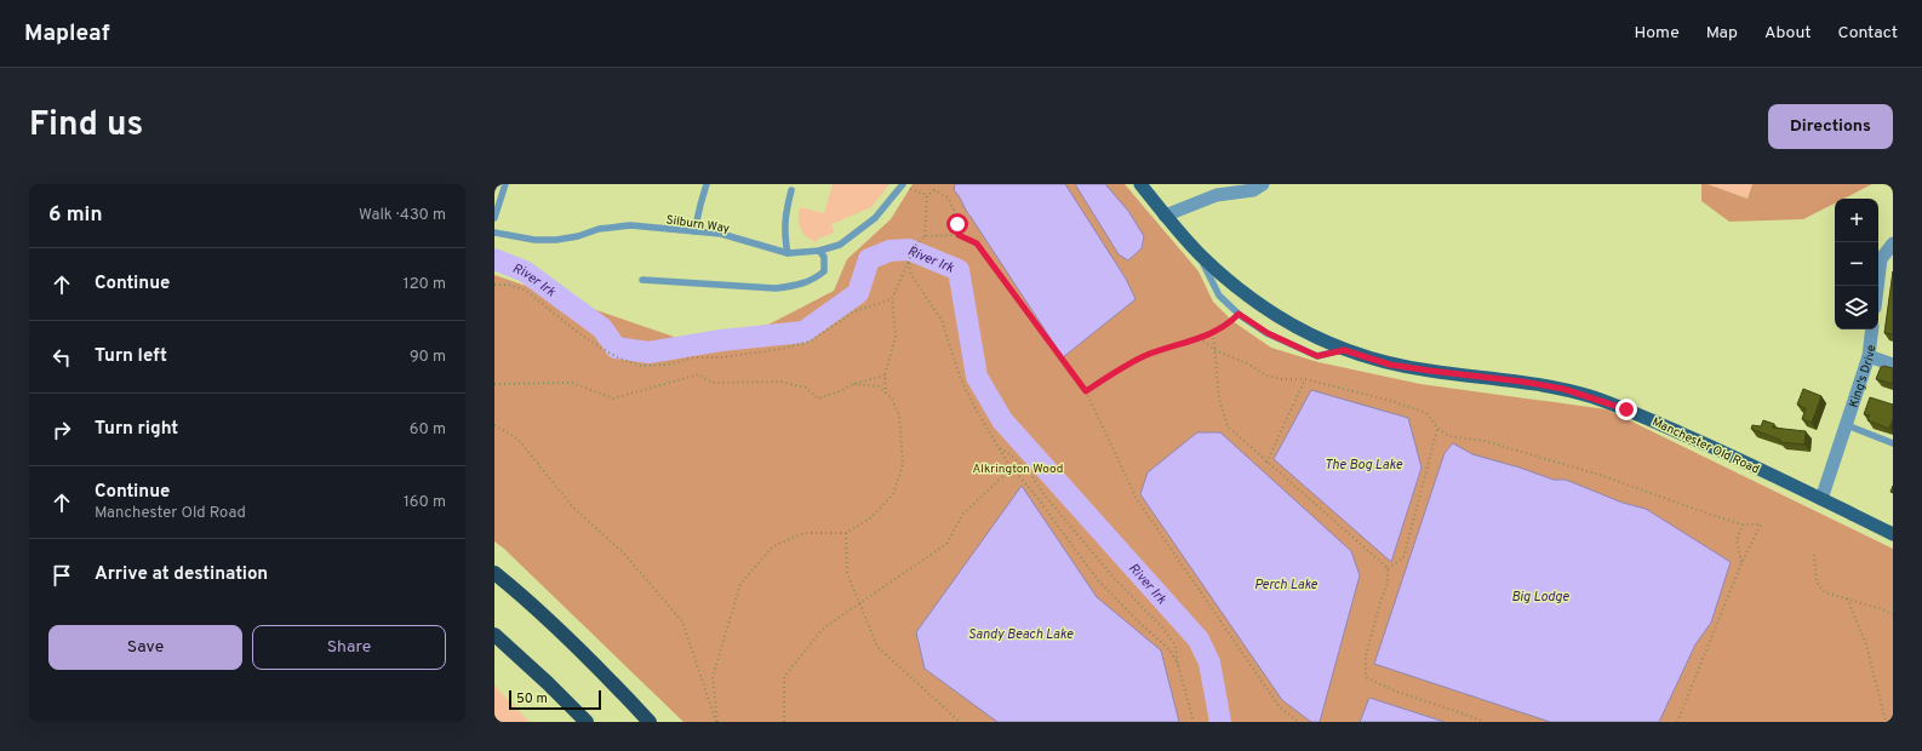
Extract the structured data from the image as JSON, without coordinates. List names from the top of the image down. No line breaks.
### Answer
{"streets":{"main road":["Manchester Old Road"],"street":["King's Drive"],"lane":["Silburn Way"]},"crossings":[["King's Drive","Manchester Old Road"]],"water":["River Irk","The Bog Lake","Perch Lake","Big Lodge","Sandy Beach Lake"],"parks":["Alkrington Wood"],"scale_bar":"50 m","page":{"header":"Mapleaf","nav":["Home","Map","About","Contact"],"title":"Find us","buttons":["Directions",["Save","Share"]],"heading":["6 min","Walk · 430 m"],"map_buttons":["+","−"],"list":[["Continue","120 m"],["Turn left","90 m"],["Turn right","60 m"],["Continue","Manchester Old Road","160 m"],"Arrive at destination"],"scale":"50 m"}}
